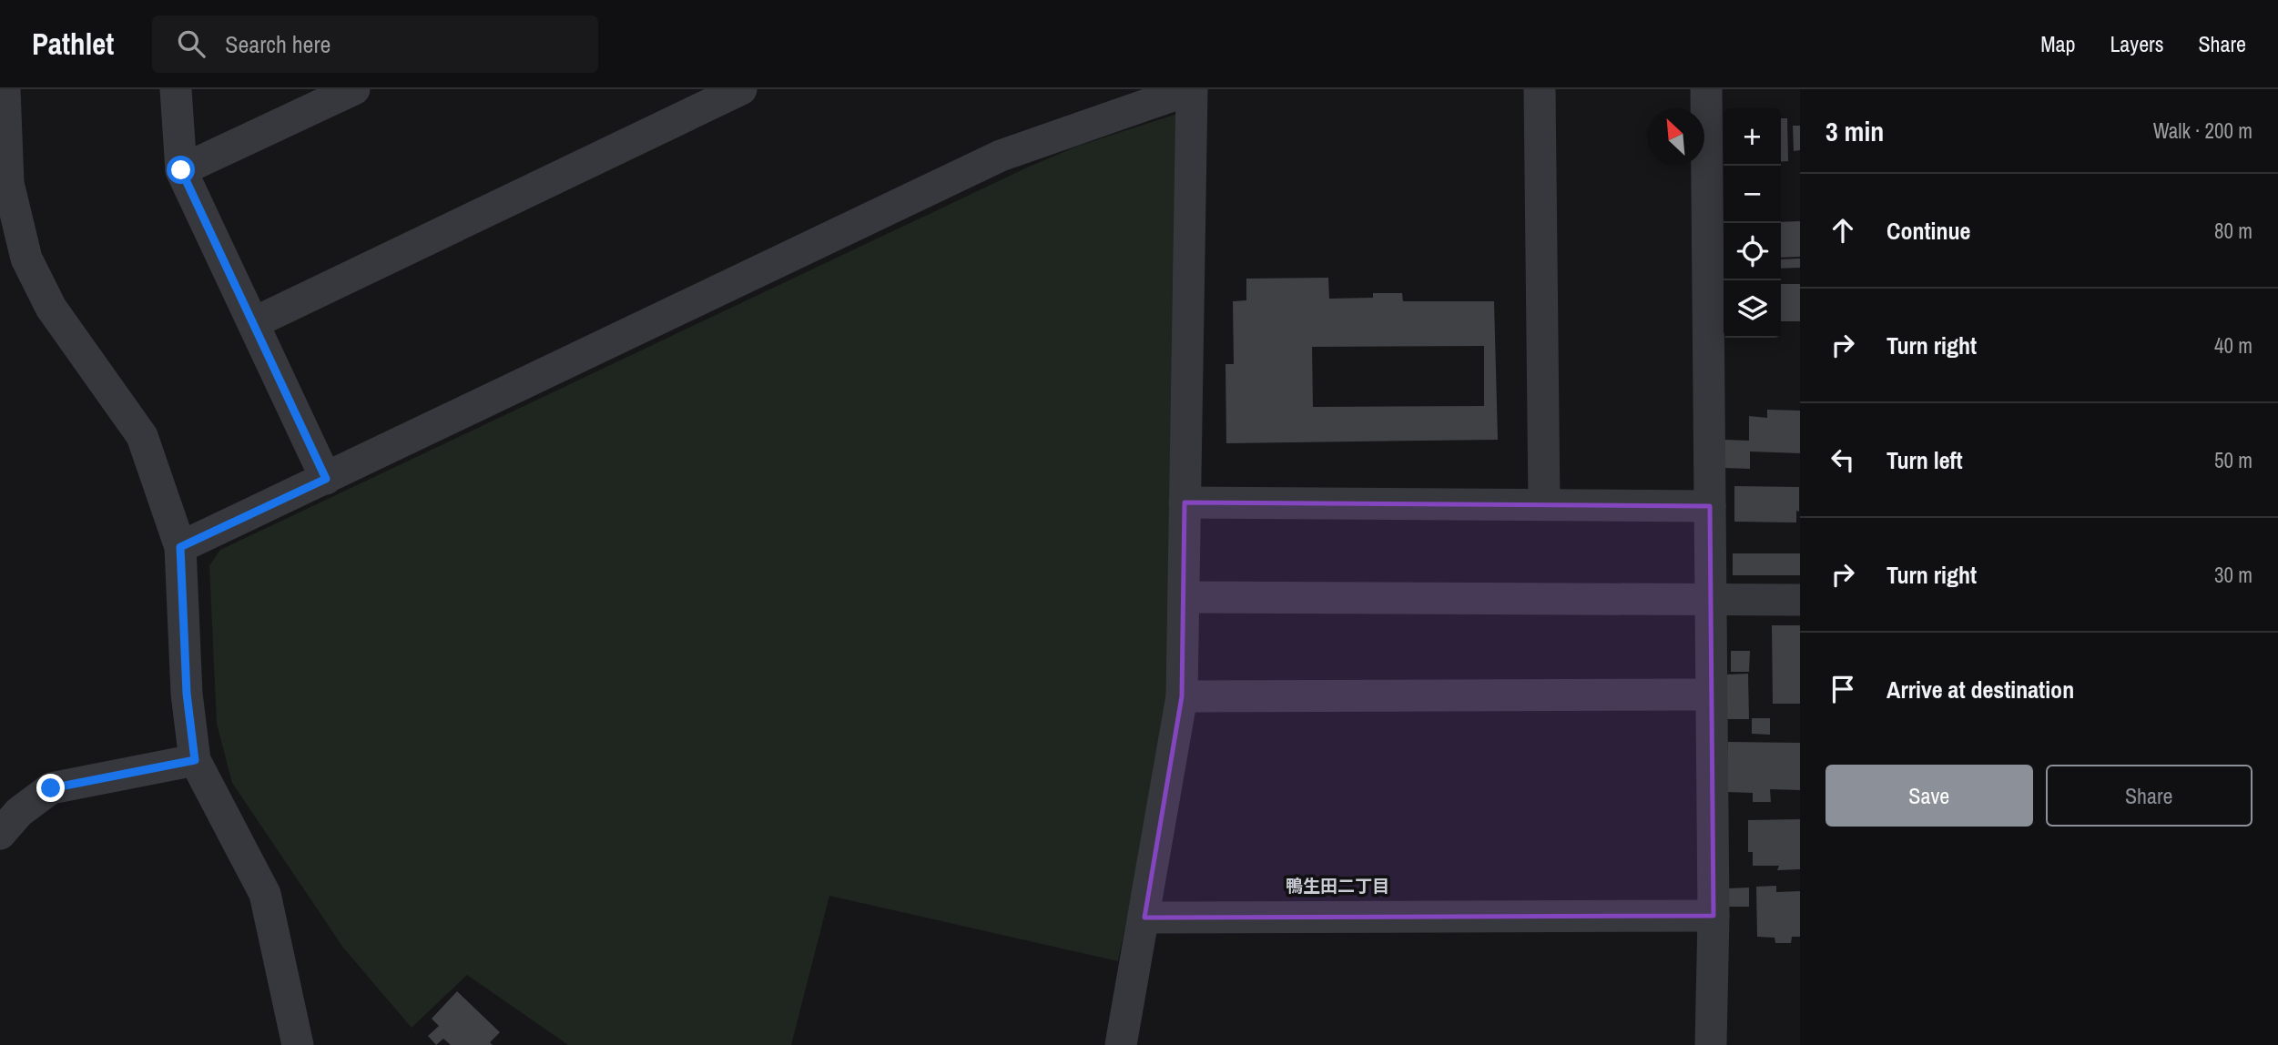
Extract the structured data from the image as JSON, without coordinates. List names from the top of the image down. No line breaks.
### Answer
{"districts":["鴨生田二丁目"],"north":"top left","page":{"header":"Pathlet","search":"Search here","nav":["Map","Layers","Share"],"heading":["3 min","Walk · 200 m"],"map_buttons":["+","−"],"list":[["Continue","80 m"],["Turn right","40 m"],["Turn left","50 m"],["Turn right","30 m"],"Arrive at destination"],"buttons":["Save","Share"]}}
